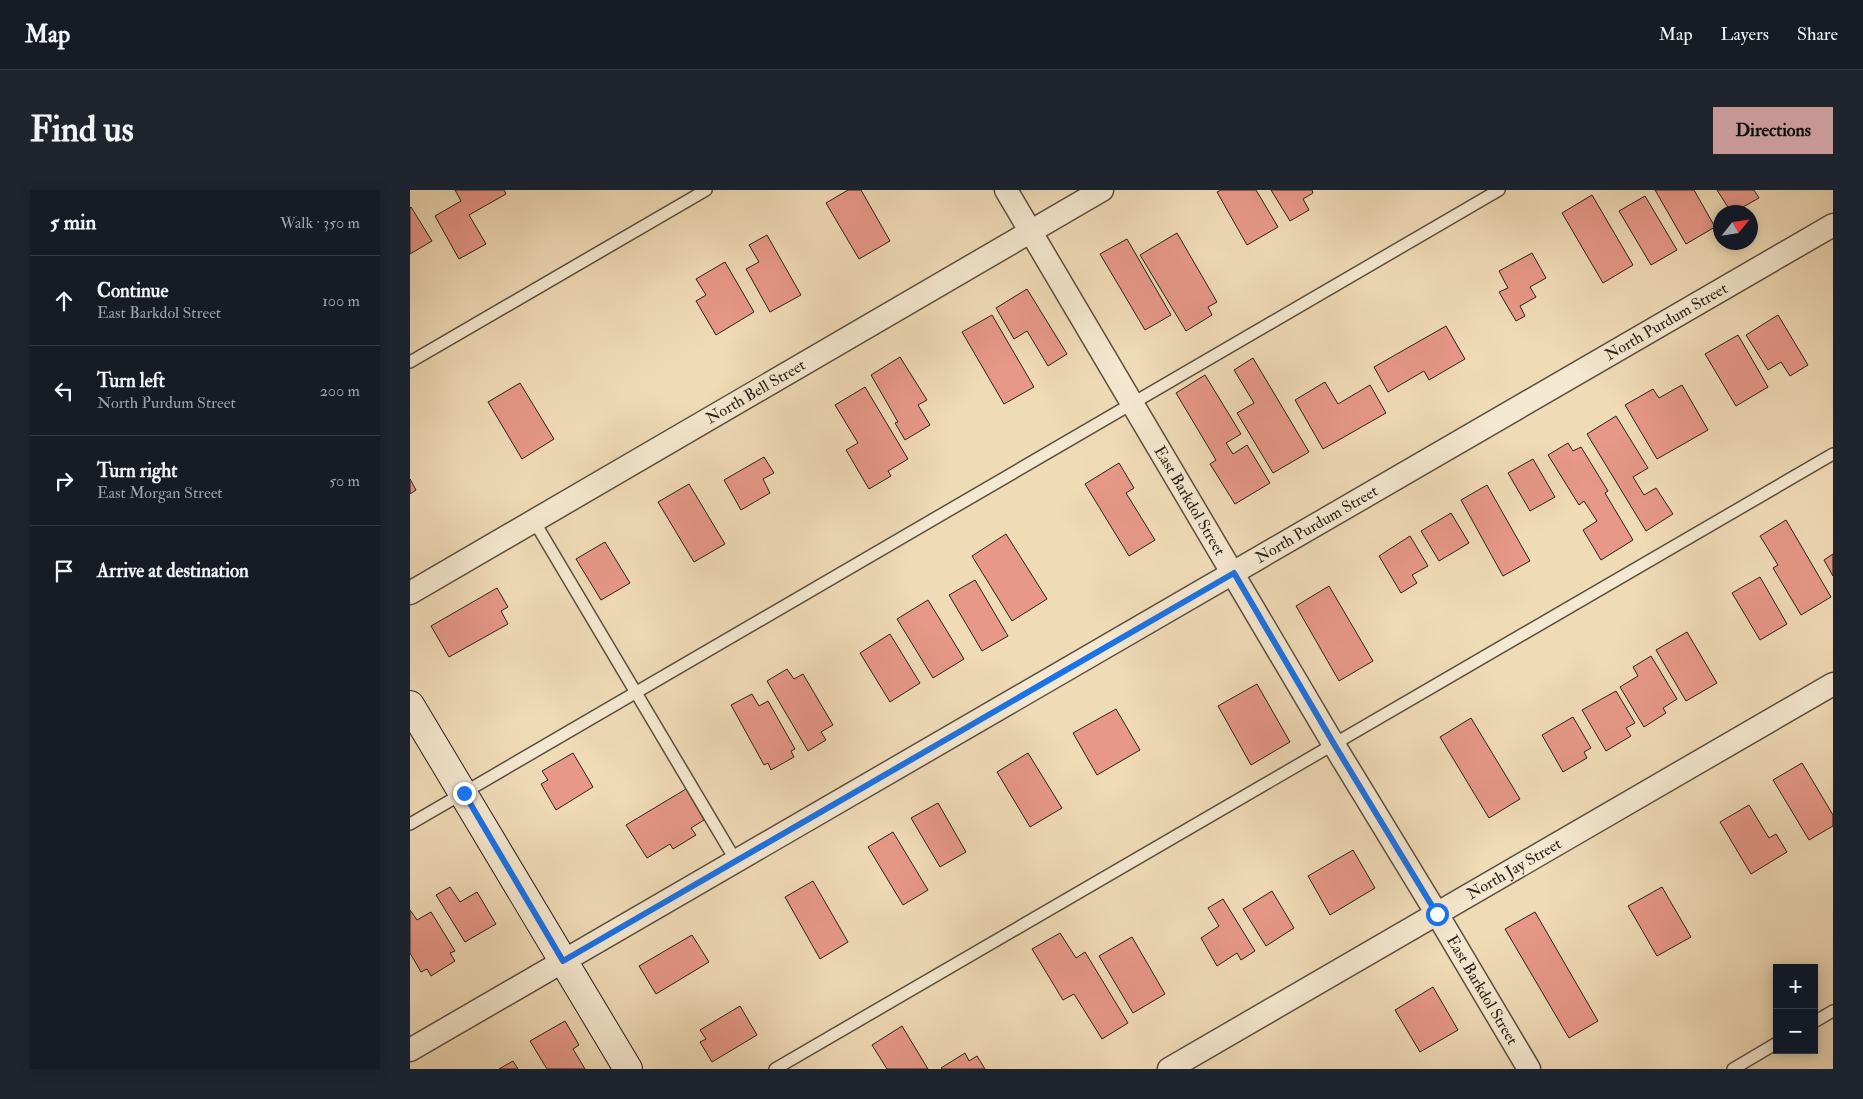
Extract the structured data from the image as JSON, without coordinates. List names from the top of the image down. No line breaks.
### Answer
{"streets":{"street":["North Purdum Street","North Bell Street","East Barkdol Street","North Jay Street"]},"crossings":[["North Purdum Street","East Barkdol Street"],["North Bell Street","East Barkdol Street"],["East Barkdol Street","North Jay Street"]],"north":"top right","page":{"header":"Map","nav":["Map","Layers","Share"],"buttons":"Directions","title":"Find us","heading":["5 min","Walk · 350 m"],"list":[["Continue","East Barkdol Street","100 m"],["Turn left","North Purdum Street","200 m"],["Turn right","East Morgan Street","50 m"],"Arrive at destination"],"map_buttons":["+","−"]}}
